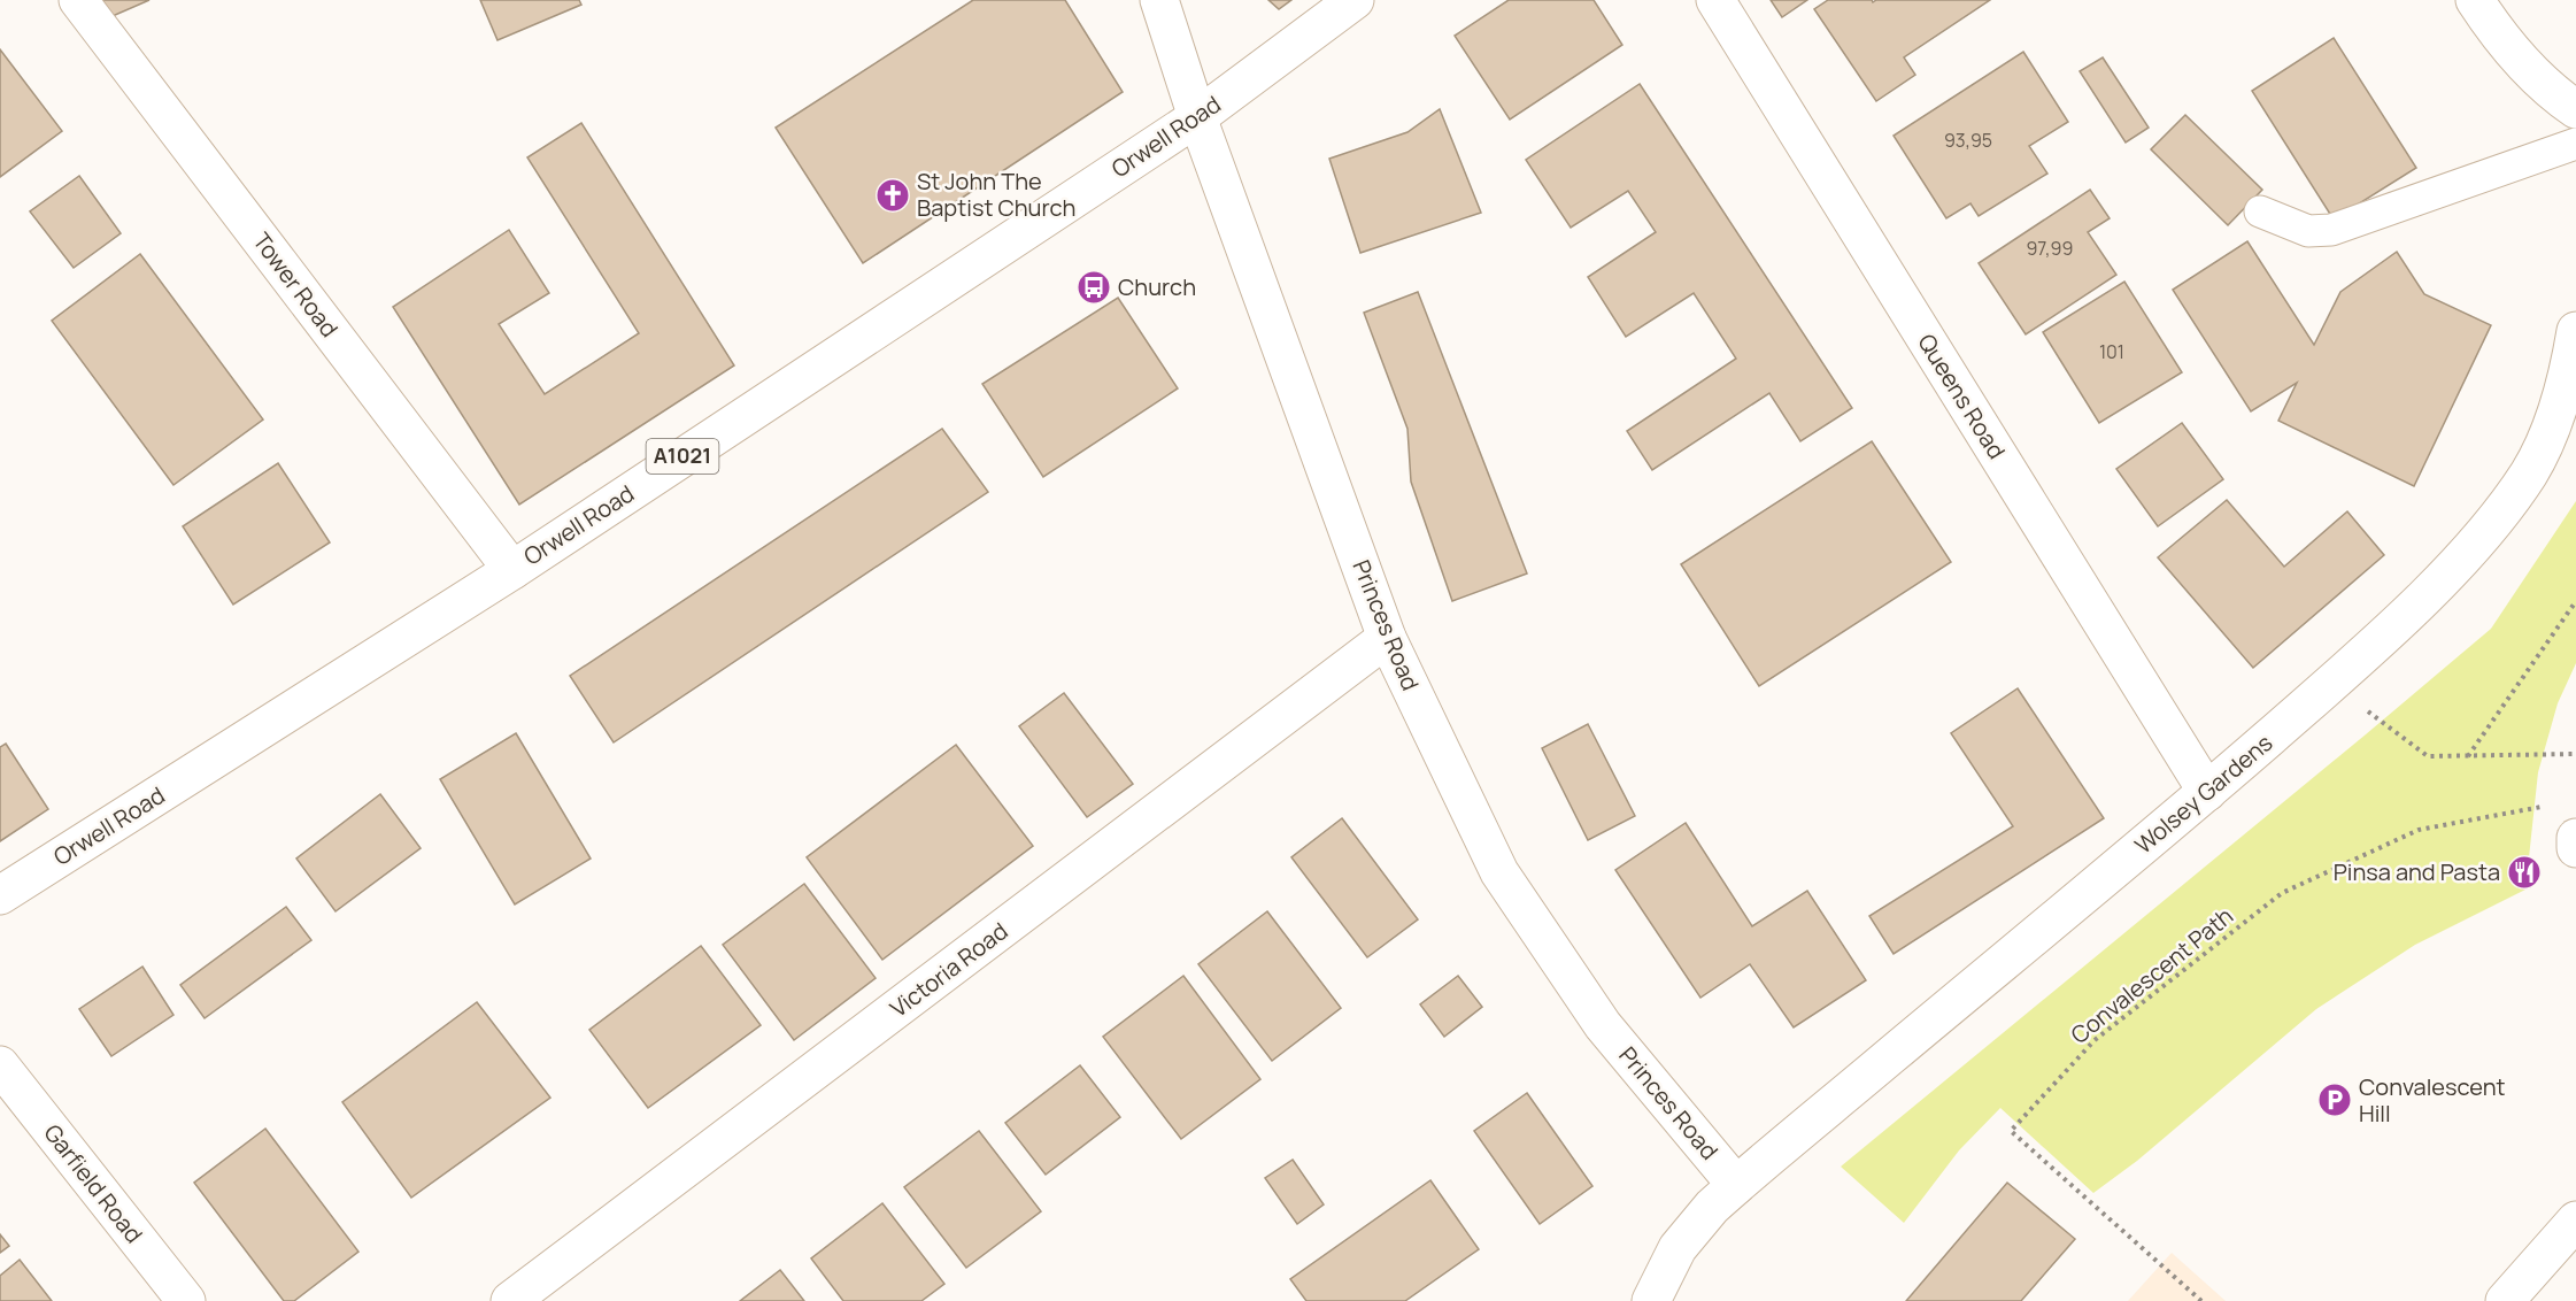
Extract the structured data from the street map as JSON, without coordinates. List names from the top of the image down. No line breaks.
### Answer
{"streets":{"street":["Orwell Road","Tower Road","Queens Road","A1021","Princes Road","Wolsey Gardens","Victoria Road","Garfield Road"],"path":["Convalescent Path"]},"crossings":[["Orwell Road","Tower Road"],["Orwell Road","Princes Road"],["Queens Road","Wolsey Gardens"],["Princes Road","Wolsey Gardens"],["Princes Road","Victoria Road"]],"places":{"church":["St John The Baptist Church"],"bus stop":["Church"],"restaurant":["Pinsa and Pasta"],"parking":["Convalescent Hill"]},"house_numbers":["93,95","97,99","101"]}
